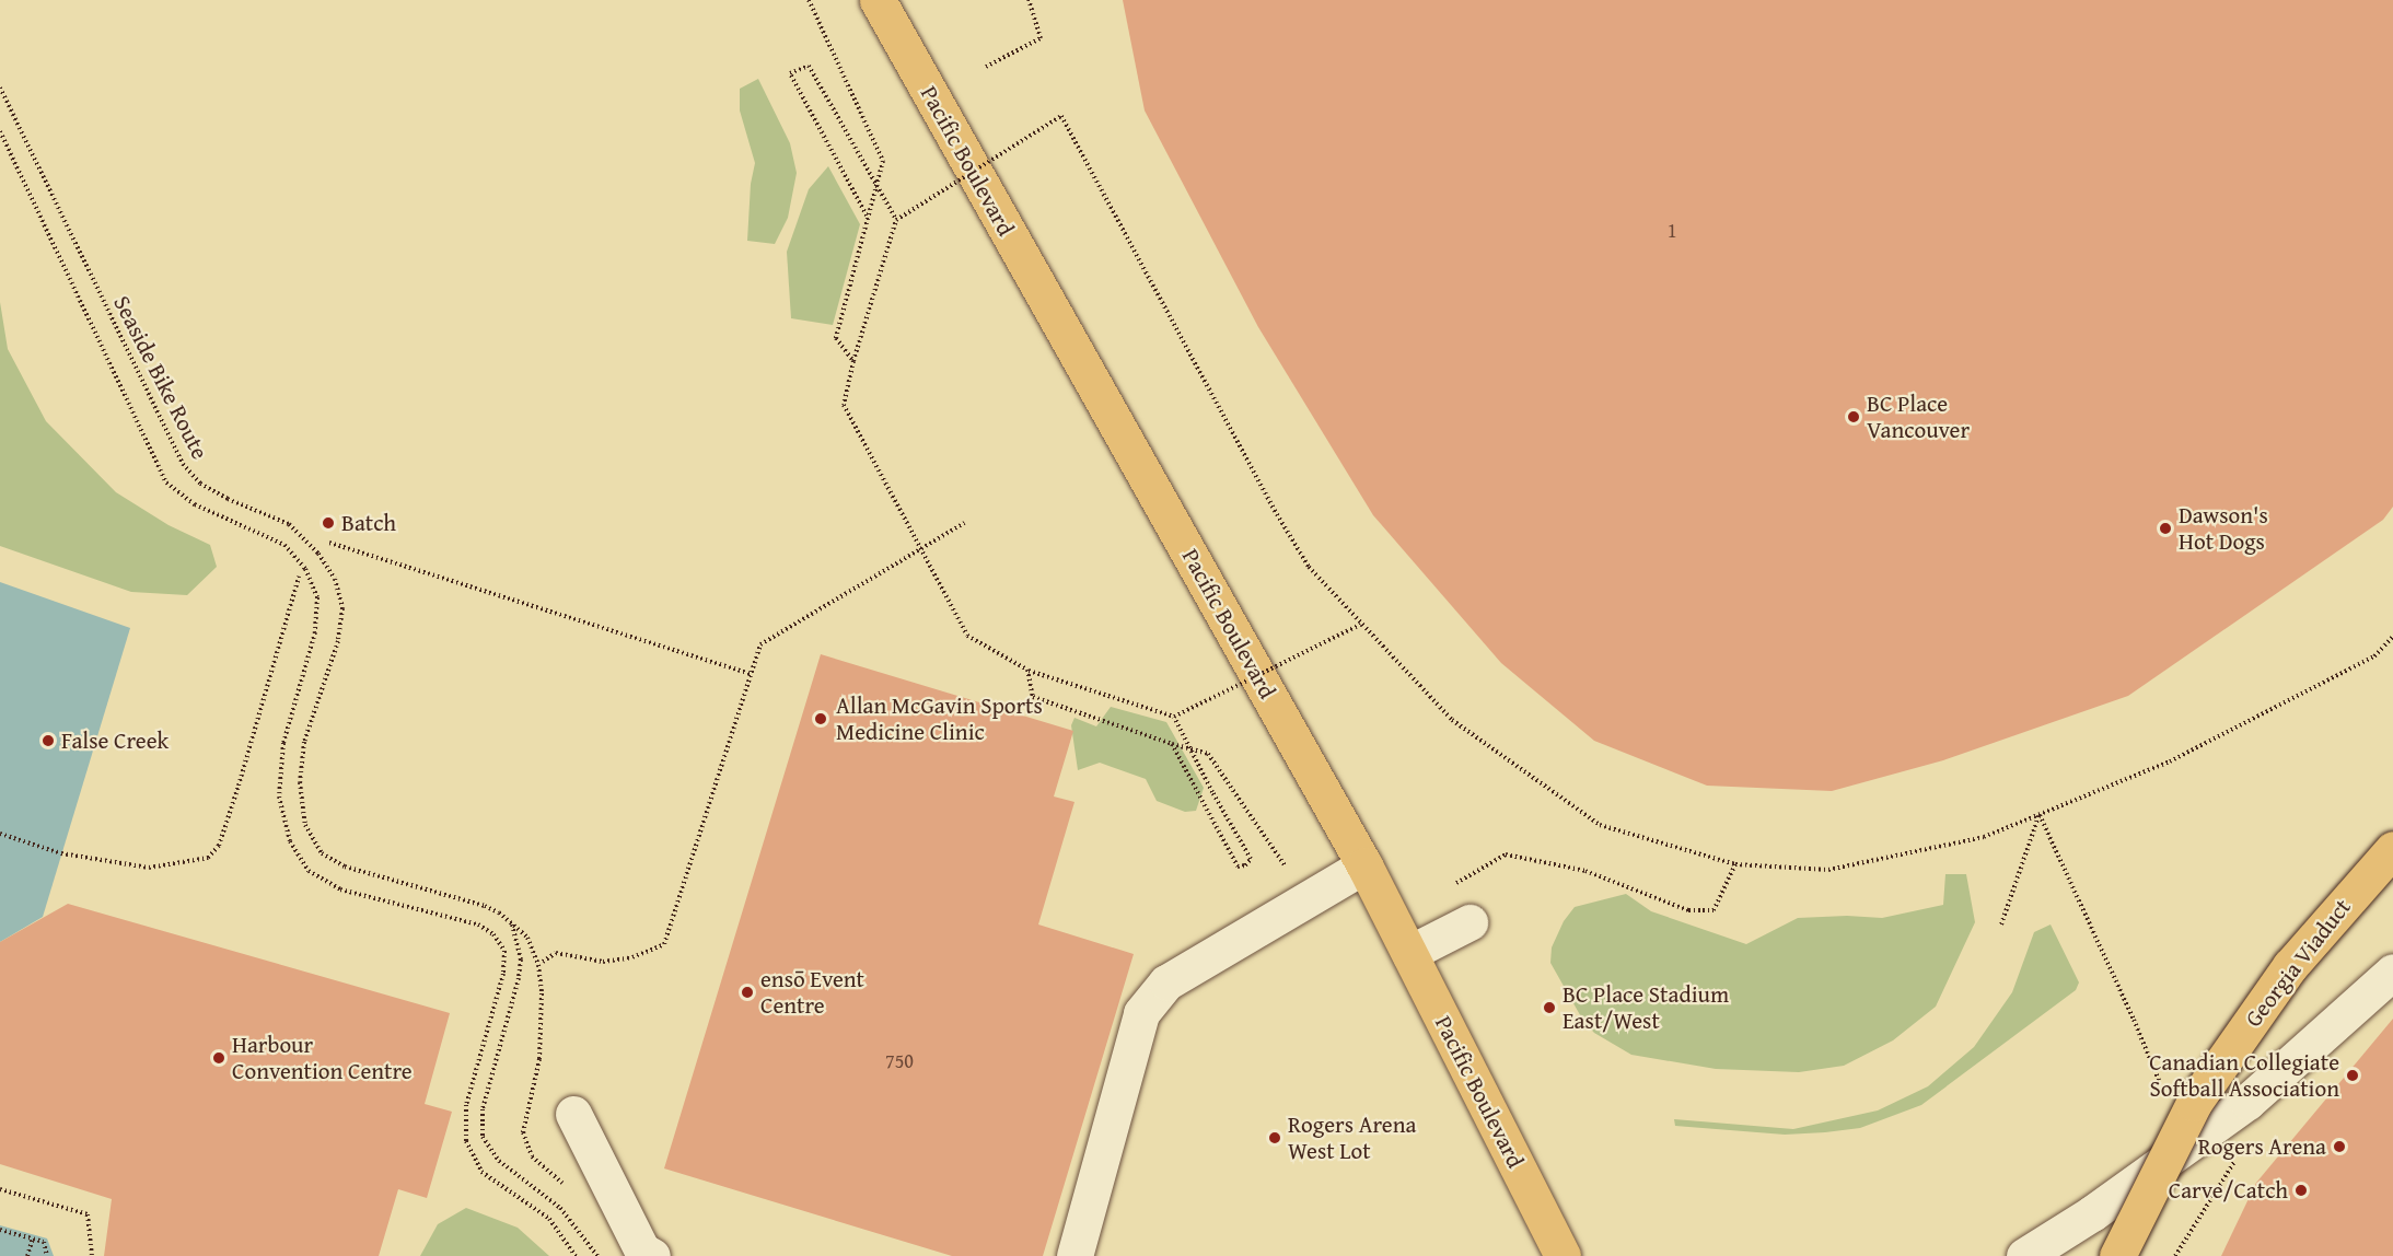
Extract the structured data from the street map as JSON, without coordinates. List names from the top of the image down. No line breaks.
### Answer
{"streets":{"main road":["Pacific Boulevard","Georgia Viaduct"],"path":["Seaside Bike Route"]},"places":["BC Place Vancouver","Batch","Dawson's Hot Dogs","Allan McGavin Sports Medicine Clinic","False Creek","ensō Event Centre","BC Place Stadium East/West","Harbour Convention Centre","Canadian Collegiate Softball Association","Rogers Arena West Lot","Rogers Arena","Carve/Catch"],"house_numbers":["1","750"]}
